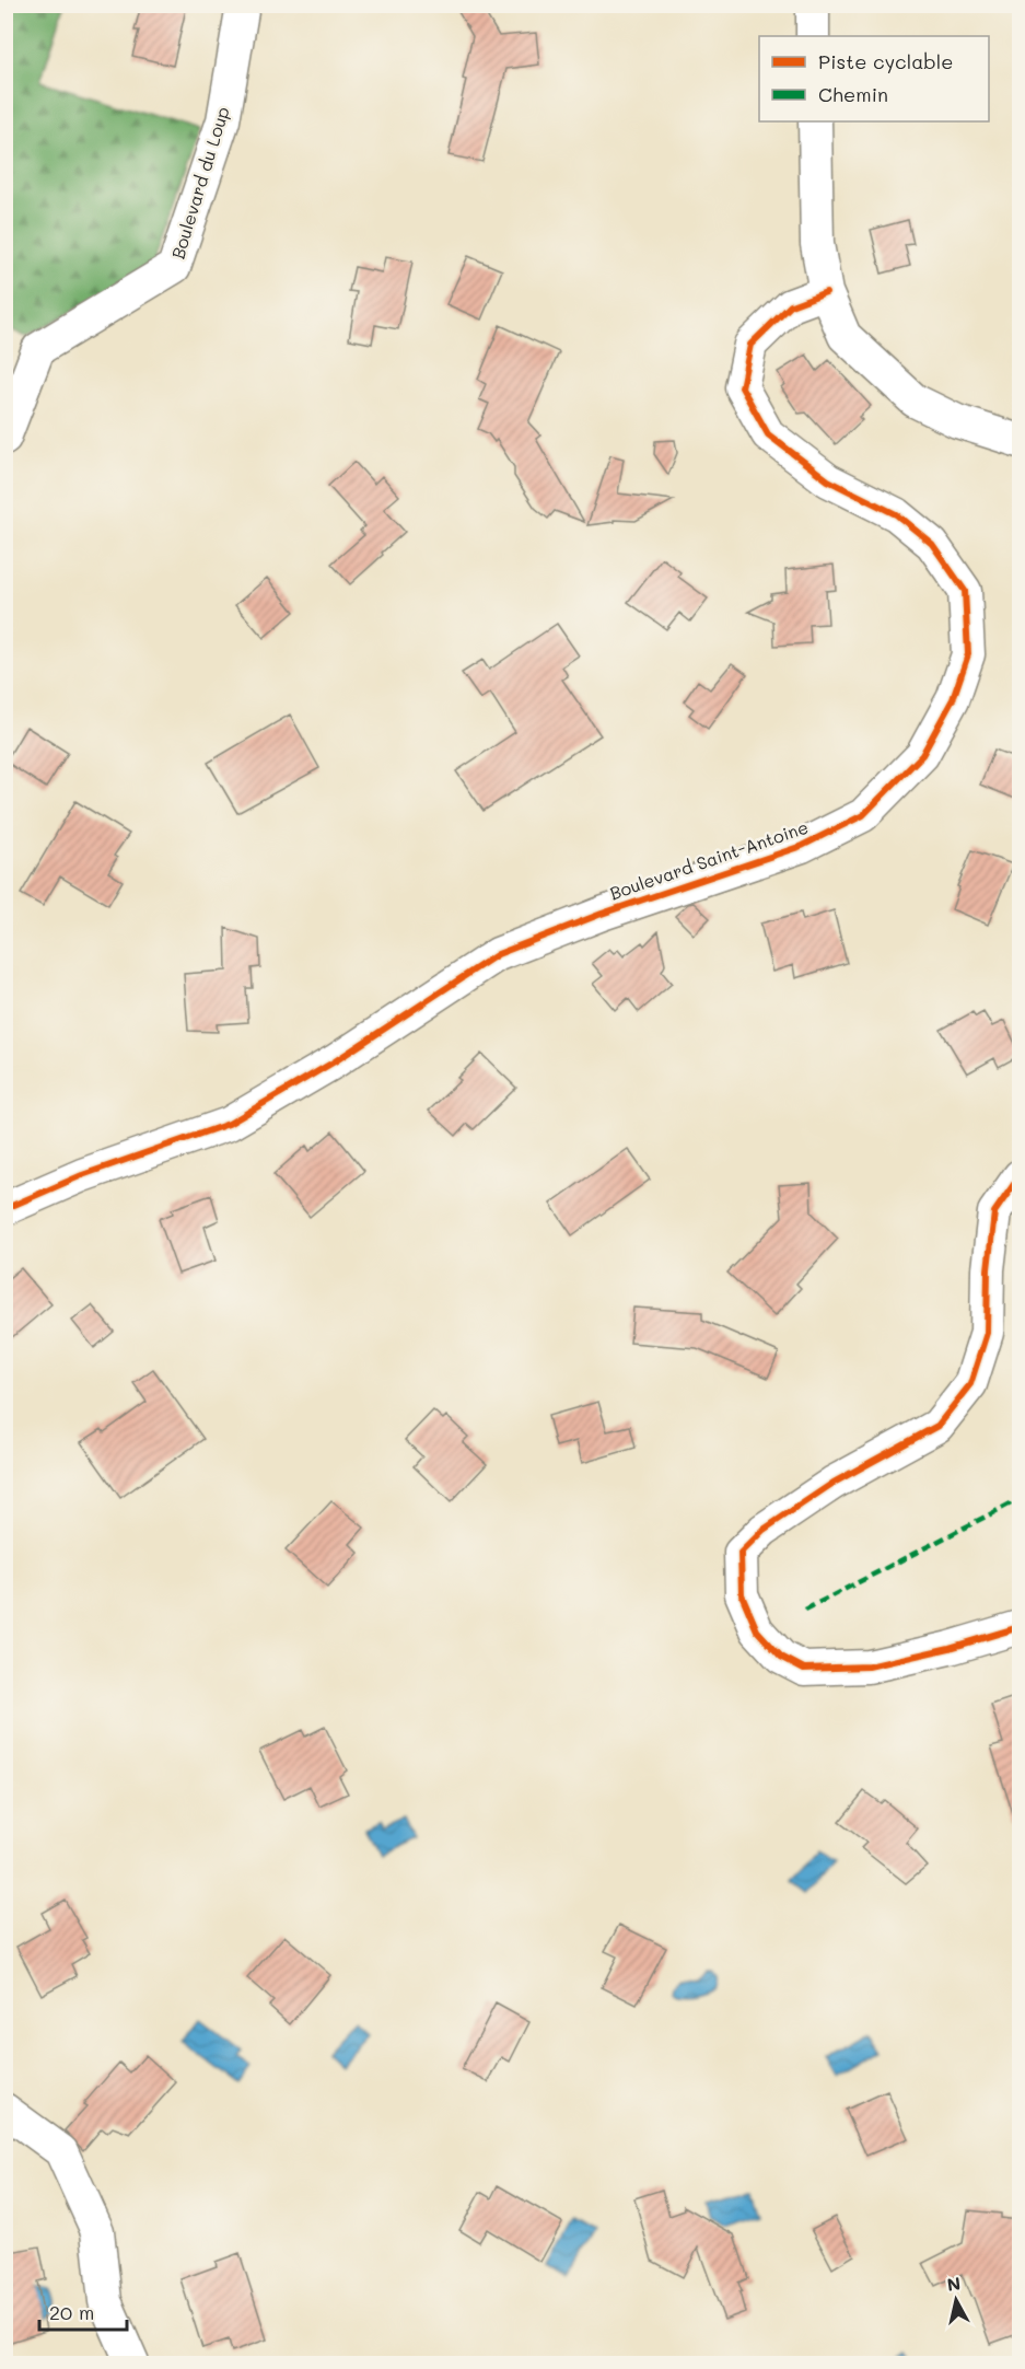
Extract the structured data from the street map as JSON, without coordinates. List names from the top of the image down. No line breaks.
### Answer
{"streets":{"street":["Boulevard du Loup","Boulevard Saint-Antoine"]},"legend":["Piste cyclable","Chemin"],"scale_bar":"20 m","north":"top"}
